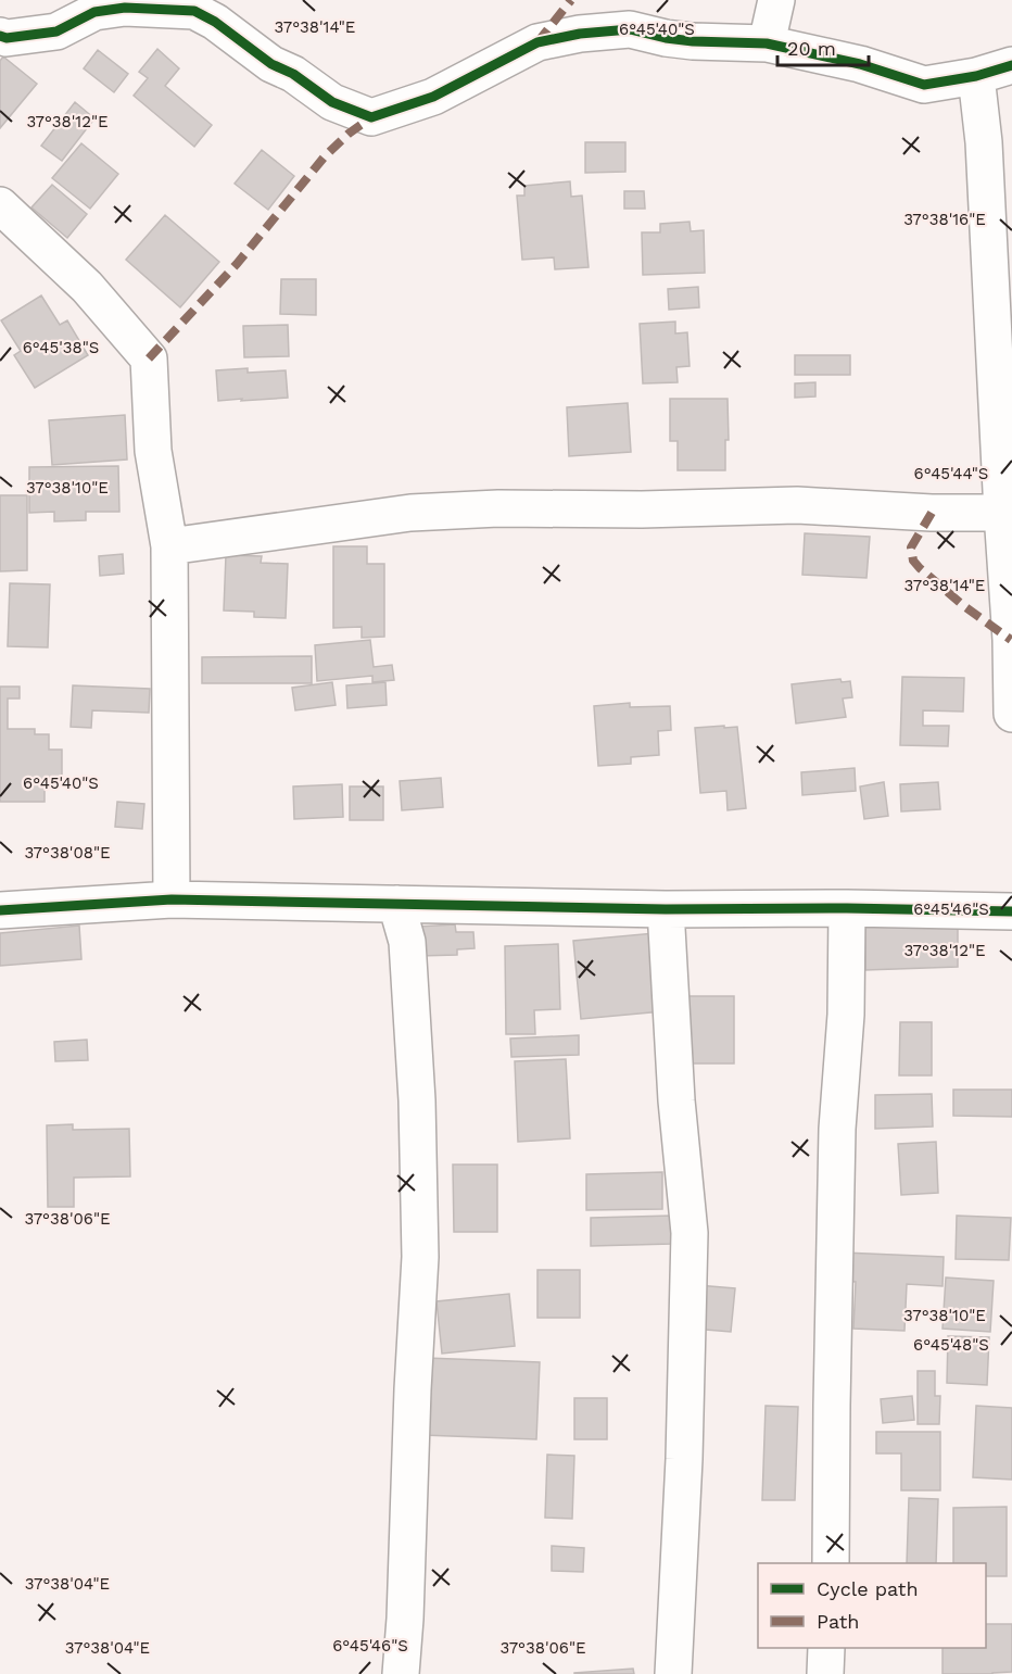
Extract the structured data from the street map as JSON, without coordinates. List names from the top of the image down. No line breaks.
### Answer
{"legend":["Cycle path","Path"],"scale_bar":"20 m","coordinates":["37°38'14\"E","6°45'40\"S","37°38'12\"E","37°38'16\"E","6°45'38\"S","6°45'44\"S","37°38'10\"E","37°38'08\"E","6°45'46\"S","37°38'06\"E","6°45'48\"S","37°38'04\"E"]}
